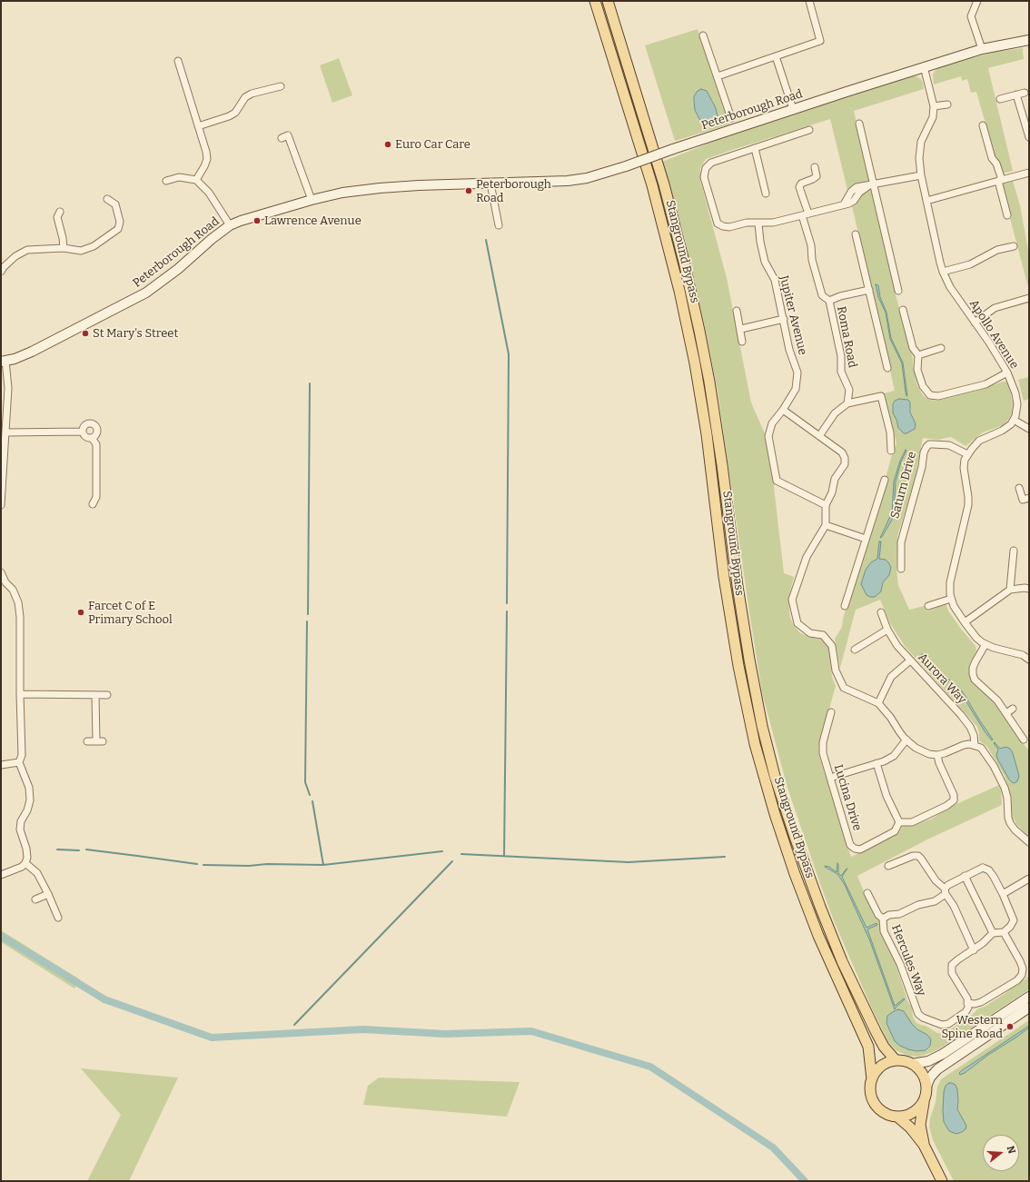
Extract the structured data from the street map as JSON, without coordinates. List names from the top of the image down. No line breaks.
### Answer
{"streets":{"main road":["Peterborough Road","Stanground Bypass"],"street":["Jupiter Avenue","Apollo Avenue","Roma Road","Saturn Drive","Aurora Way","Lucina Drive","Hercules Way"]},"crossings":[["Peterborough Road","Apollo Avenue"]],"places":["Euro Car Care","Peterborough Road","Lawrence Avenue","St Mary's Street","Farcet C of E Primary School","Western Spine Road"],"north":"right"}
